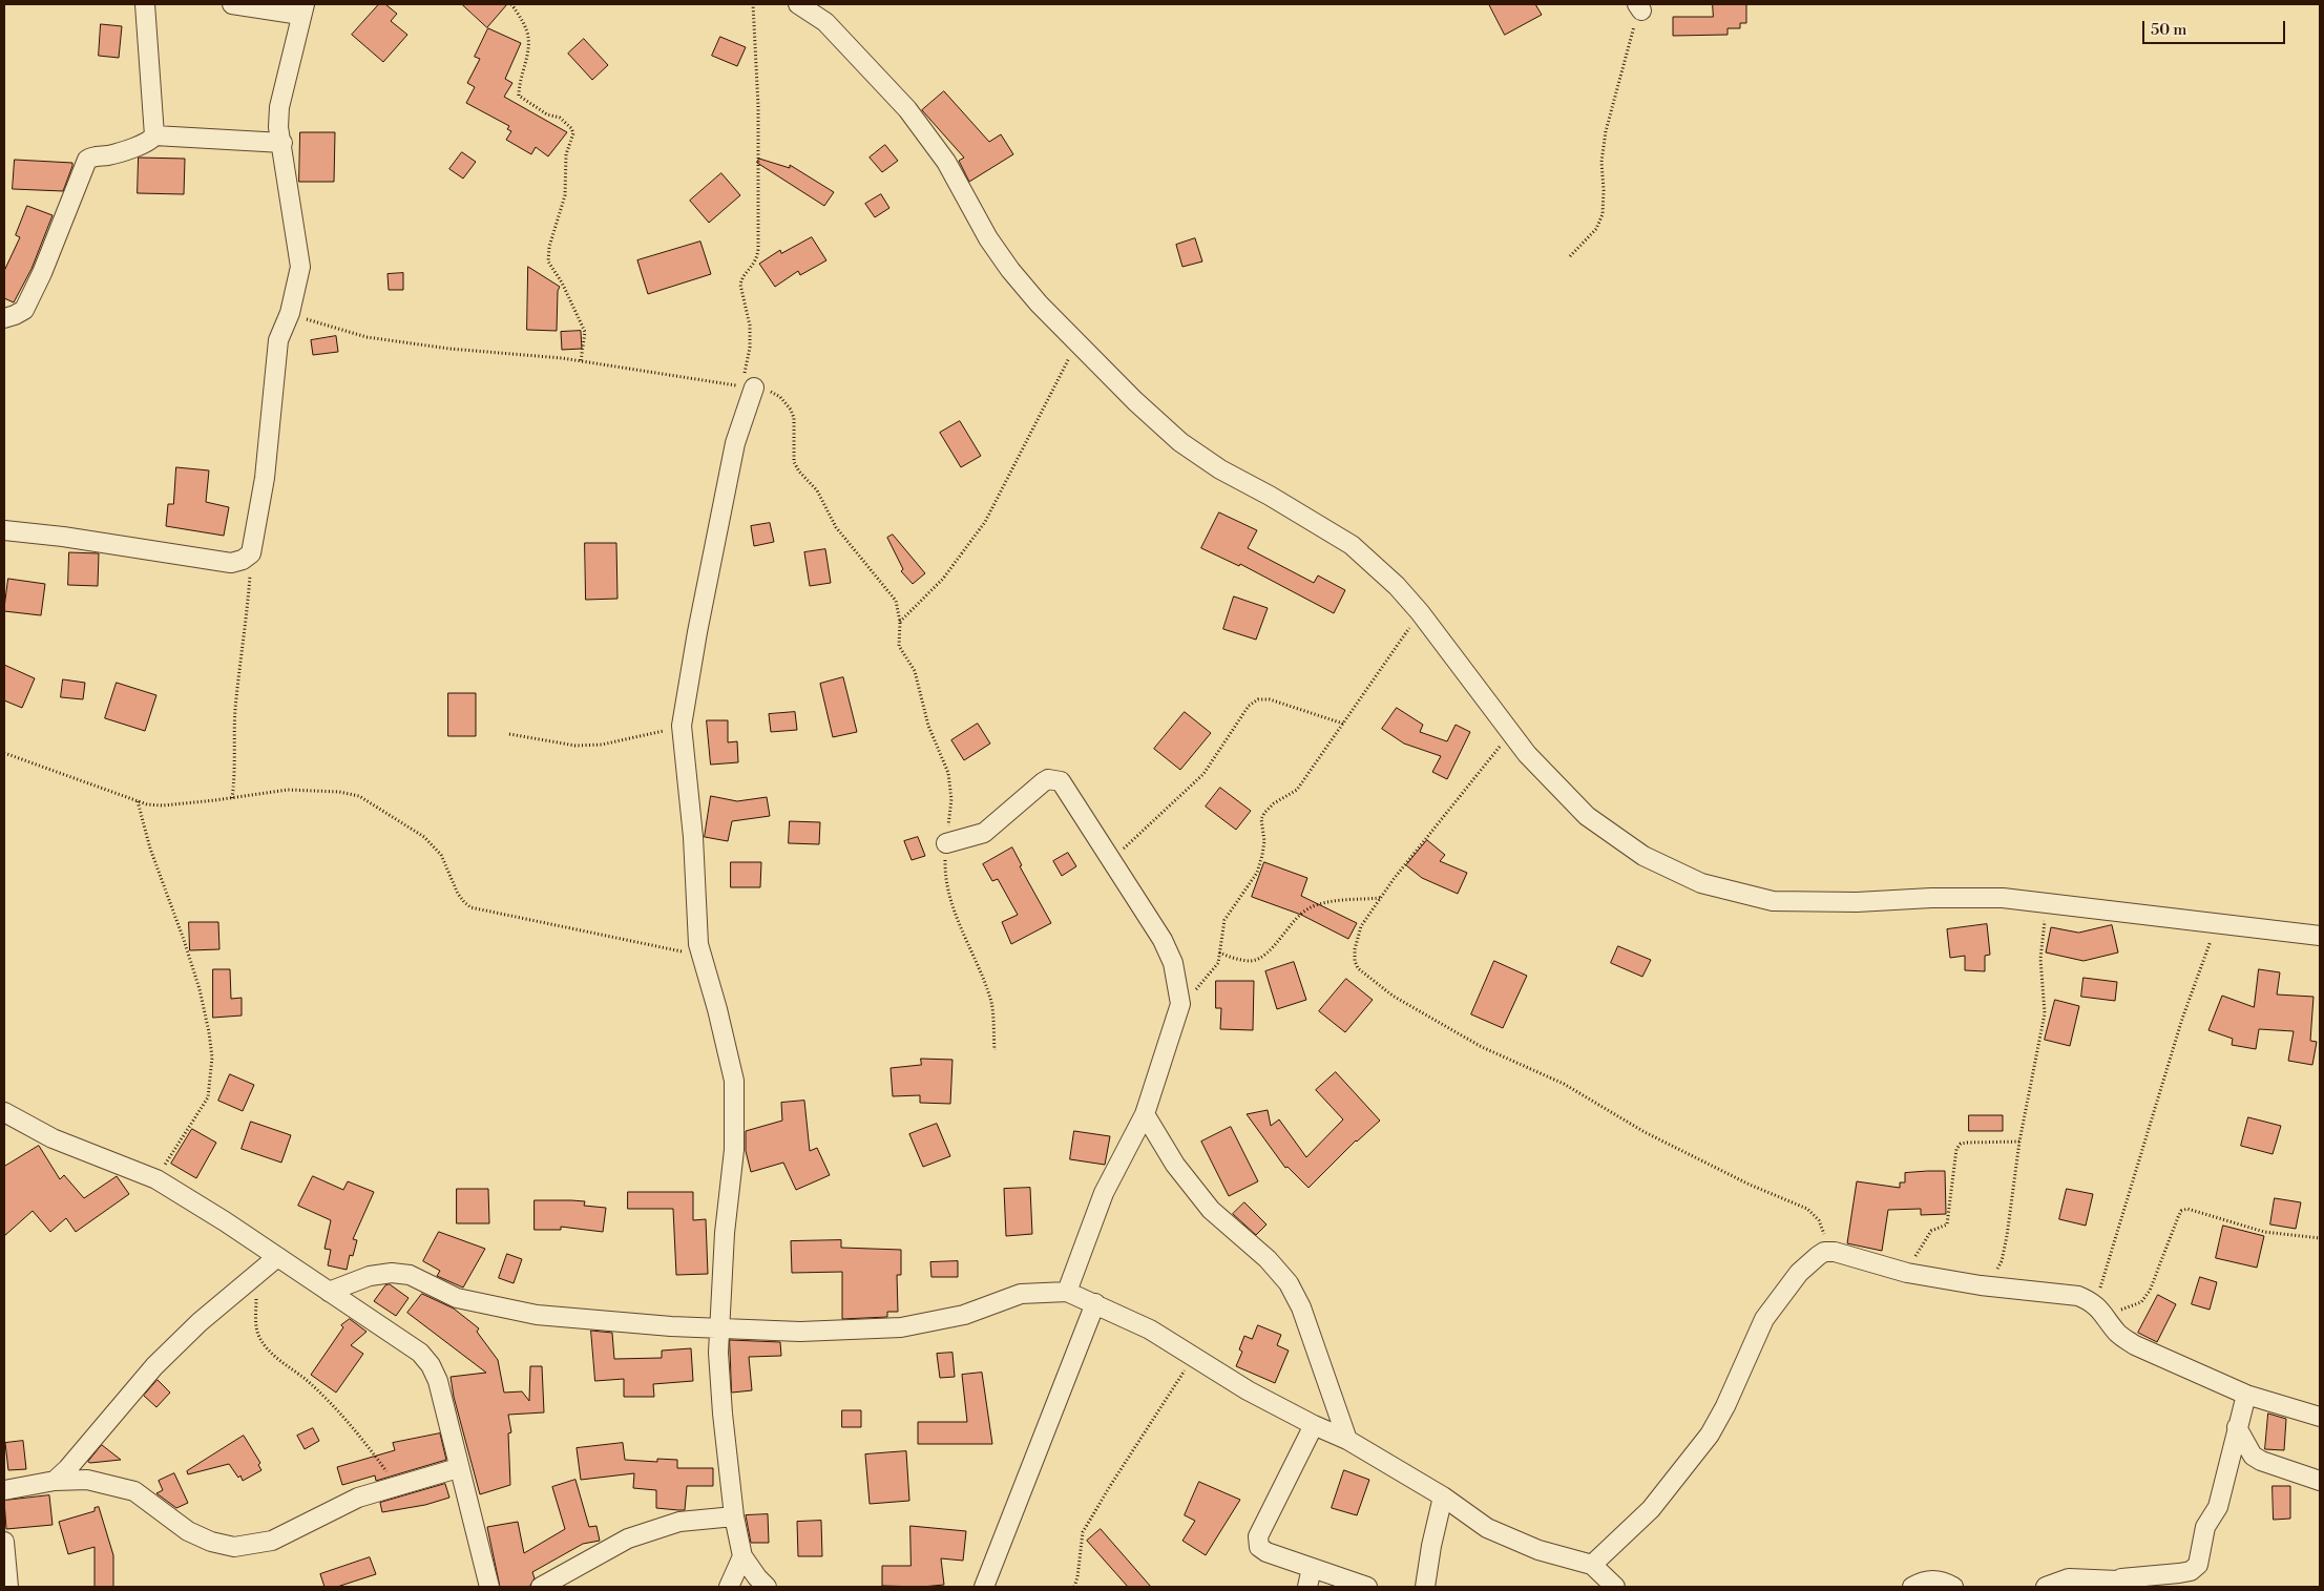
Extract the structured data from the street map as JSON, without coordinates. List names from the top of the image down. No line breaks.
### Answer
{"scale_bar":"50 m"}
